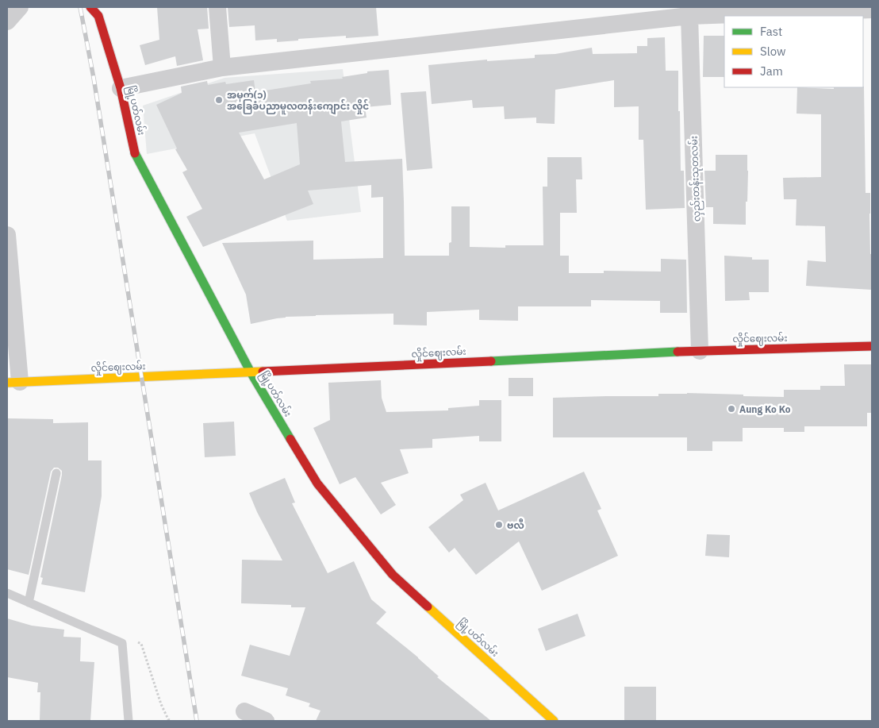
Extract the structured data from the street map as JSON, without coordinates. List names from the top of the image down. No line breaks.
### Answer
{"streets":{"main road":["မြို့ပတ်လမ်း","လှိုင်ဈေးလမ်း"],"street":["လှည်းတန်းသုတလမ်း"]},"crossings":[["မြို့ပတ်လမ်း","လှိုင်ဈေးလမ်း"],["လှည်းတန်းသုတလမ်း","လှိုင်ဈေးလမ်း"]],"places":["အမှတ်(၁) အခြေခံပညာမူလတန်းကျောင်း လှိုင်","Aung Ko Ko","ဗလီ"],"legend":["Fast","Slow","Jam"]}
